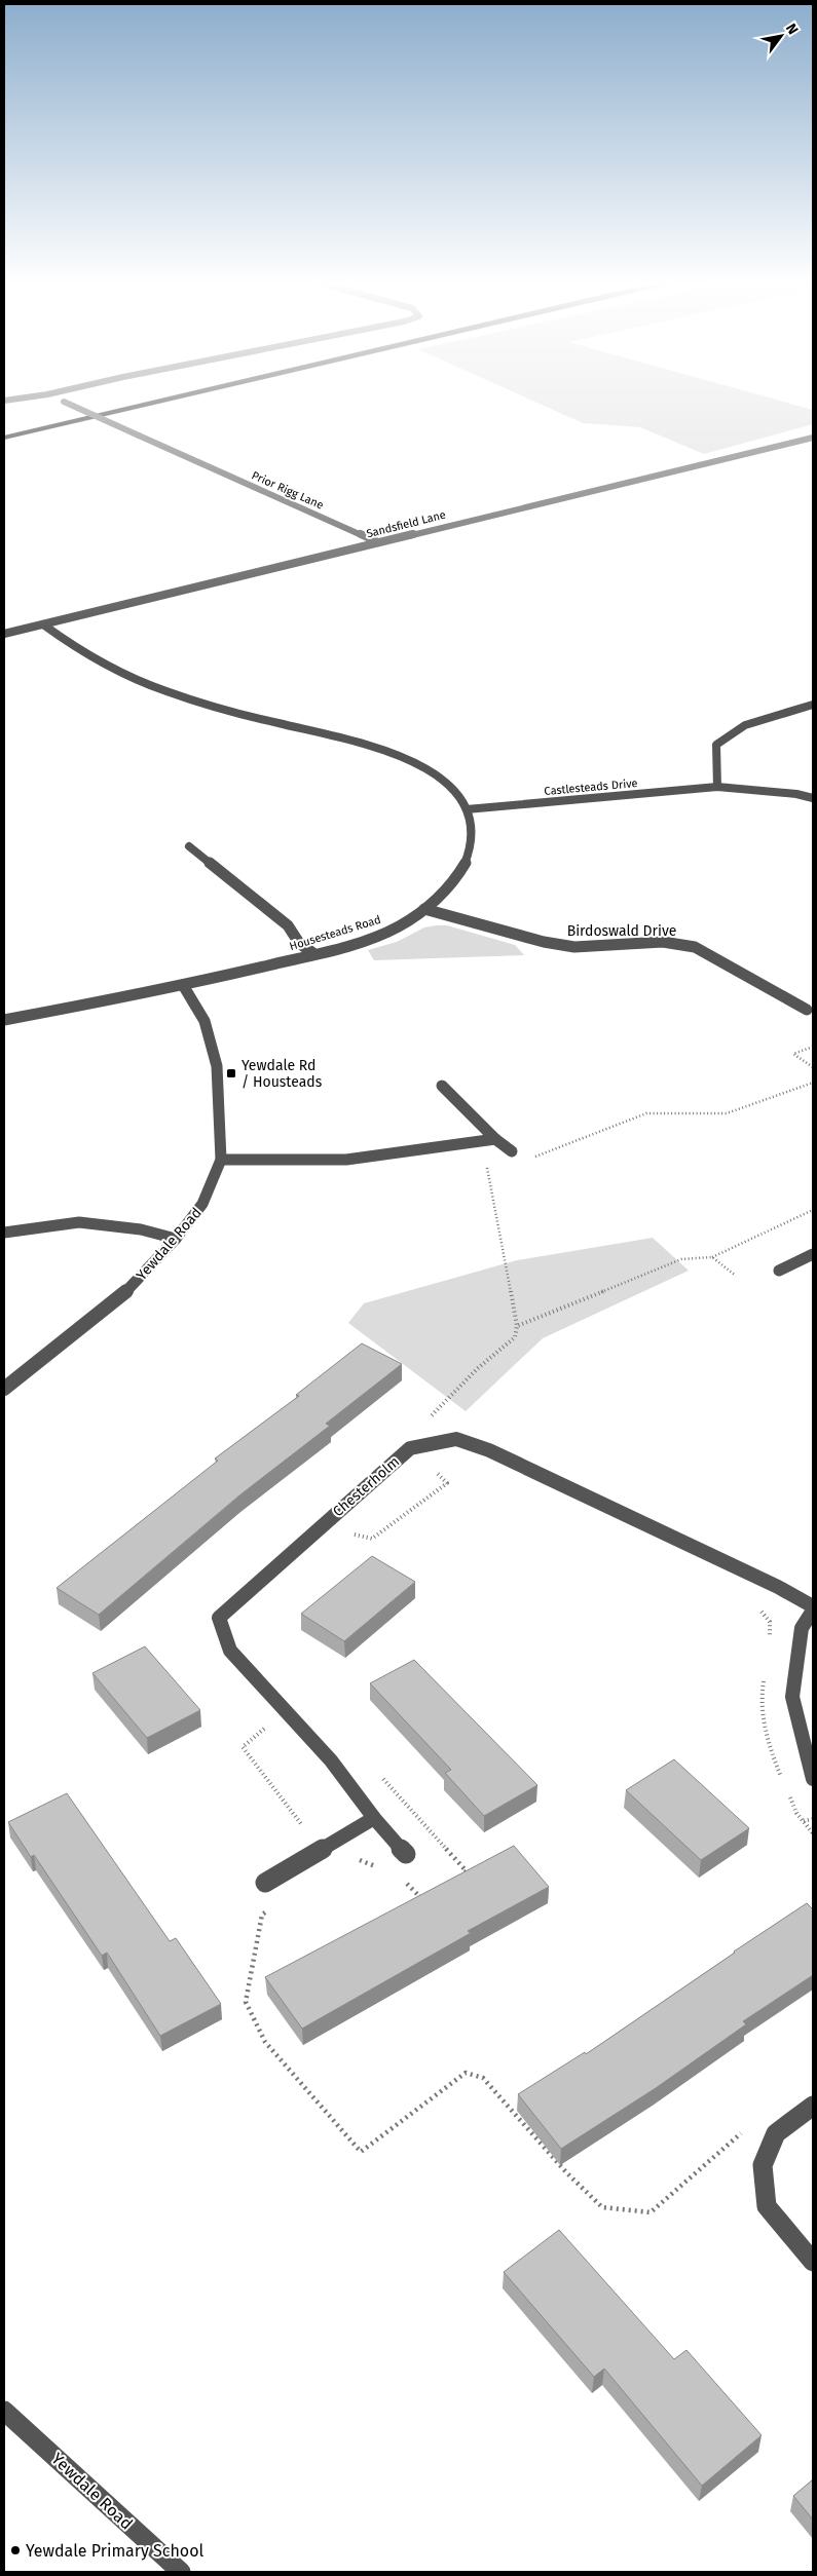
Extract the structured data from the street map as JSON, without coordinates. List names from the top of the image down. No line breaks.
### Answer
{"streets":{"street":["Prior Rigg Lane","Sandsfield Lane","Castlesteads Drive","Birdoswald Drive","Housesteads Road","Yewdale Road","Chesterholm"]},"crossings":[["Prior Rigg Lane","Sandsfield Lane"],["Sandsfield Lane","Housesteads Road"],["Castlesteads Drive","Housesteads Road"],["Birdoswald Drive","Housesteads Road"],["Housesteads Road","Yewdale Road"]],"places":{"transit":["Yewdale Rd / Housteads"],"other":["Yewdale Primary School"]},"north":"top right"}
